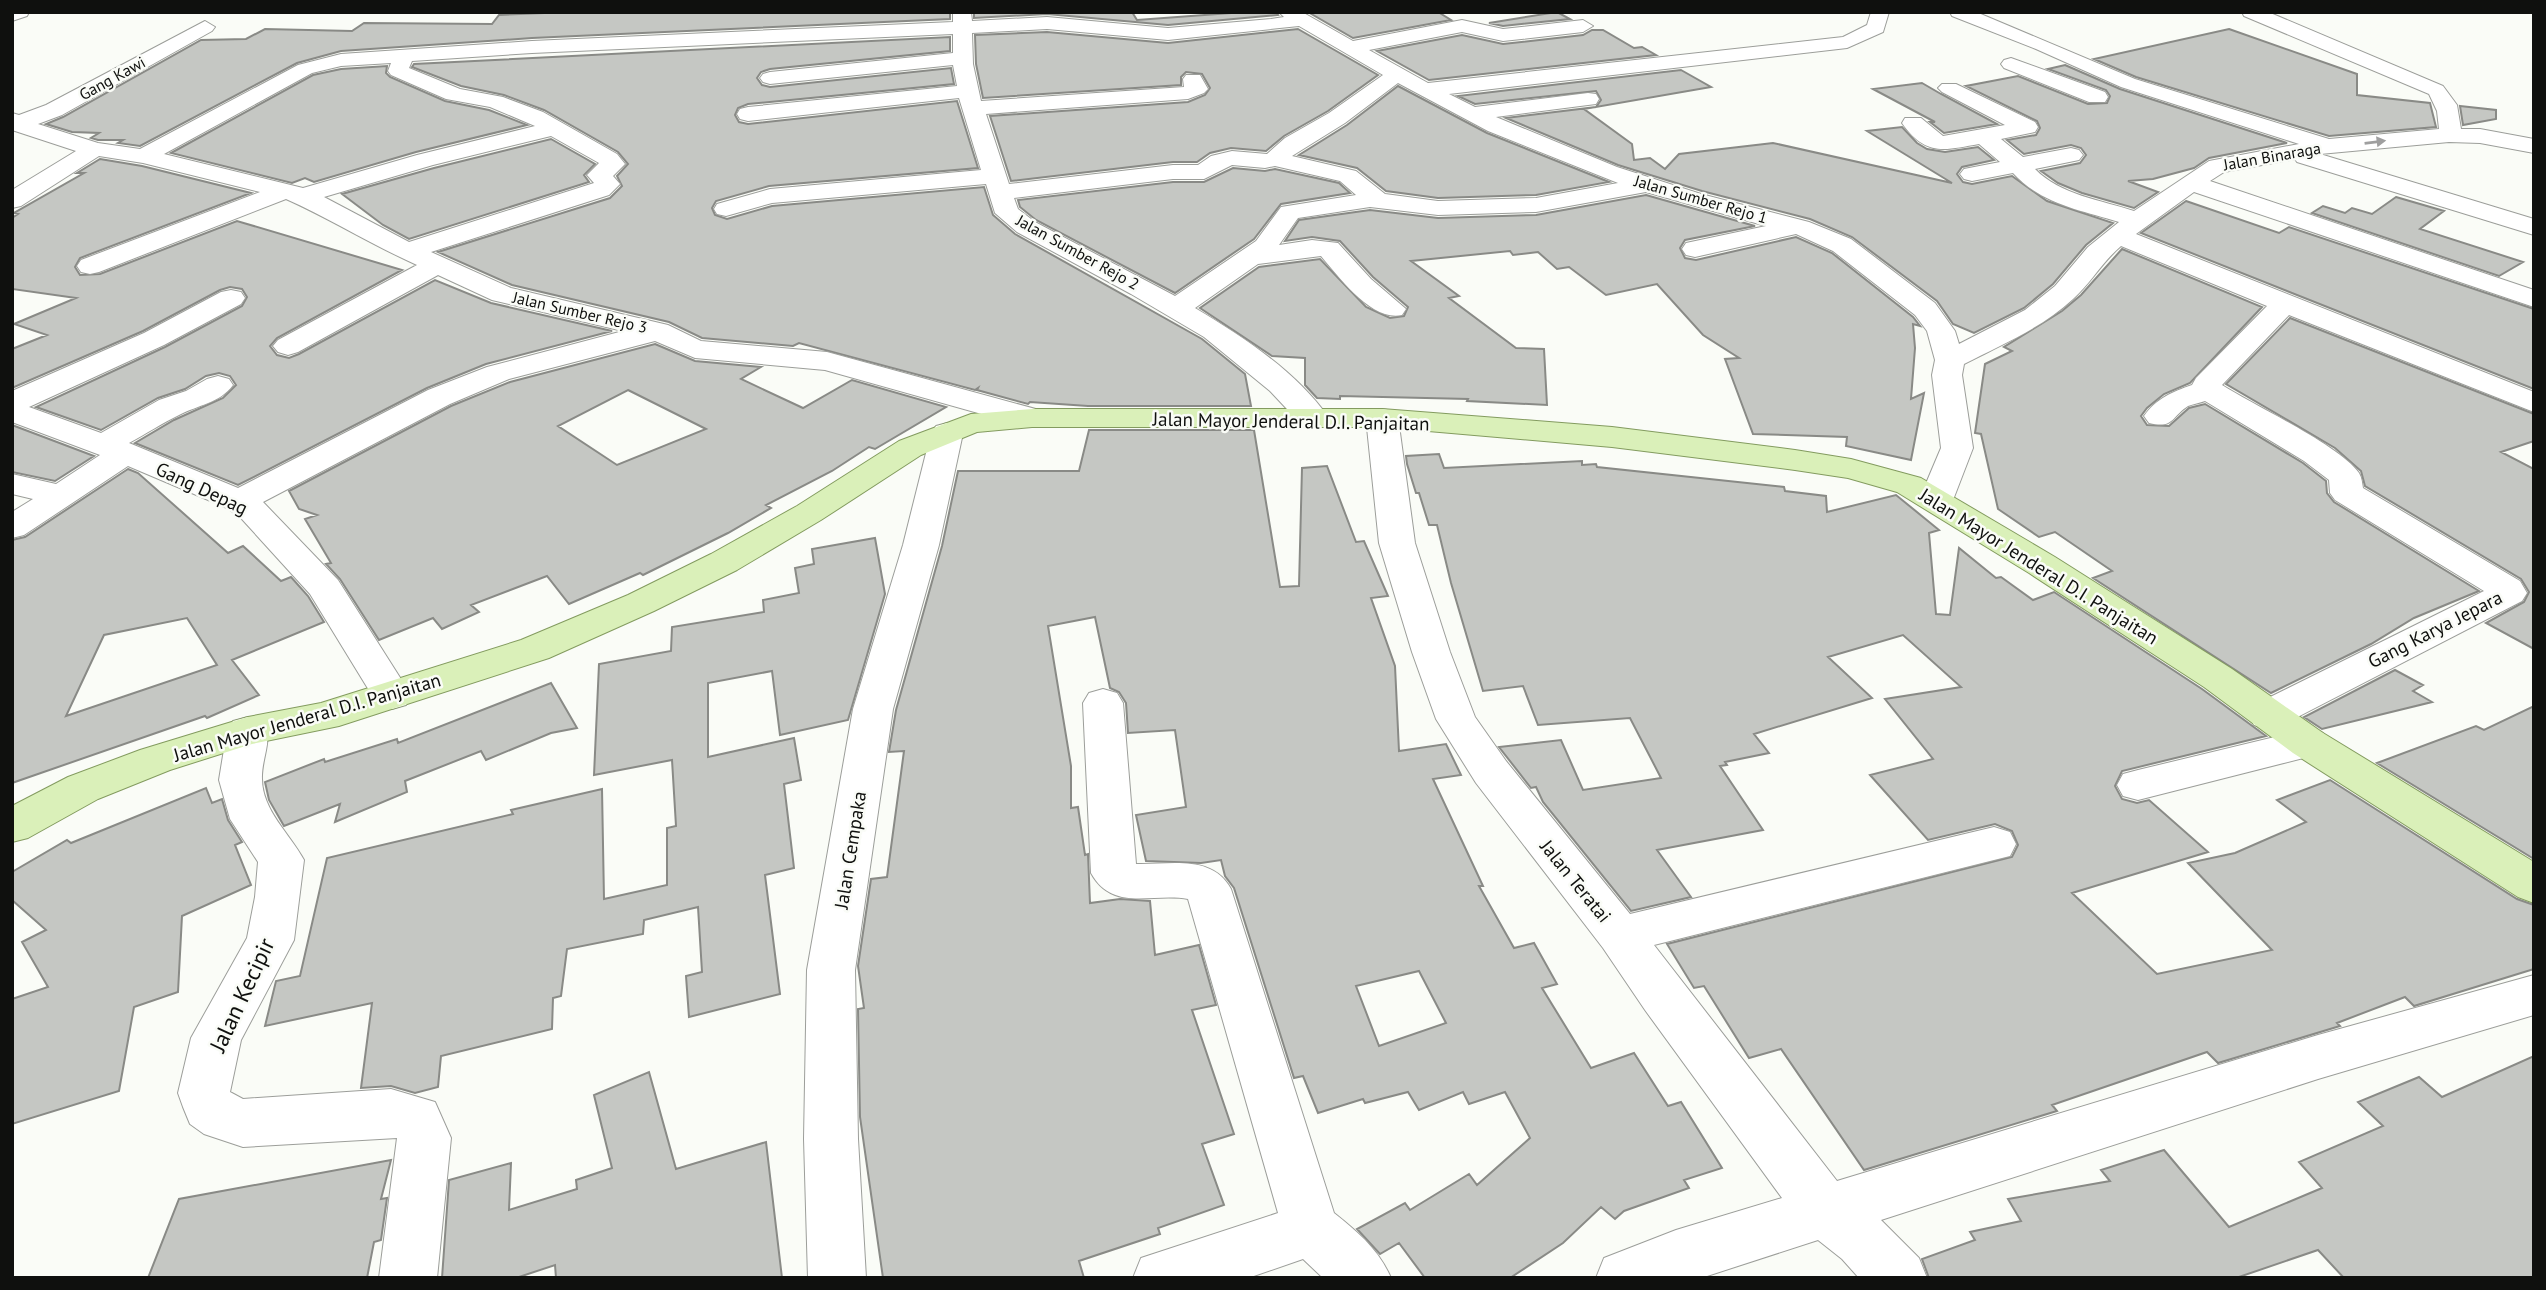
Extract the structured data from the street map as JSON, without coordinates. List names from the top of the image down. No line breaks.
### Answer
{"streets":{"main road":["Jalan Mayor Jenderal D.I. Panjaitan"],"street":["Gang Kawi","Jalan Binaraga","Jalan Sumber Rejo 1","Jalan Sumber Rejo 2","Jalan Sumber Rejo 3","Gang Depag","Gang Karya Jepara","Jalan Cempaka","Jalan Teratai","Jalan Kecipir"]},"crossings":[["Gang Kawi","Jalan Sumber Rejo 3"],["Jalan Binaraga","Jalan Sumber Rejo 1"],["Jalan Sumber Rejo 1","Jalan Mayor Jenderal D.I. Panjaitan"],["Jalan Sumber Rejo 2","Jalan Mayor Jenderal D.I. Panjaitan"],["Jalan Sumber Rejo 3","Jalan Mayor Jenderal D.I. Panjaitan"],["Jalan Mayor Jenderal D.I. Panjaitan","Gang Depag"],["Jalan Mayor Jenderal D.I. Panjaitan","Gang Karya Jepara"],["Jalan Mayor Jenderal D.I. Panjaitan","Jalan Cempaka"],["Jalan Mayor Jenderal D.I. Panjaitan","Jalan Teratai"],["Jalan Mayor Jenderal D.I. Panjaitan","Jalan Kecipir"]]}
